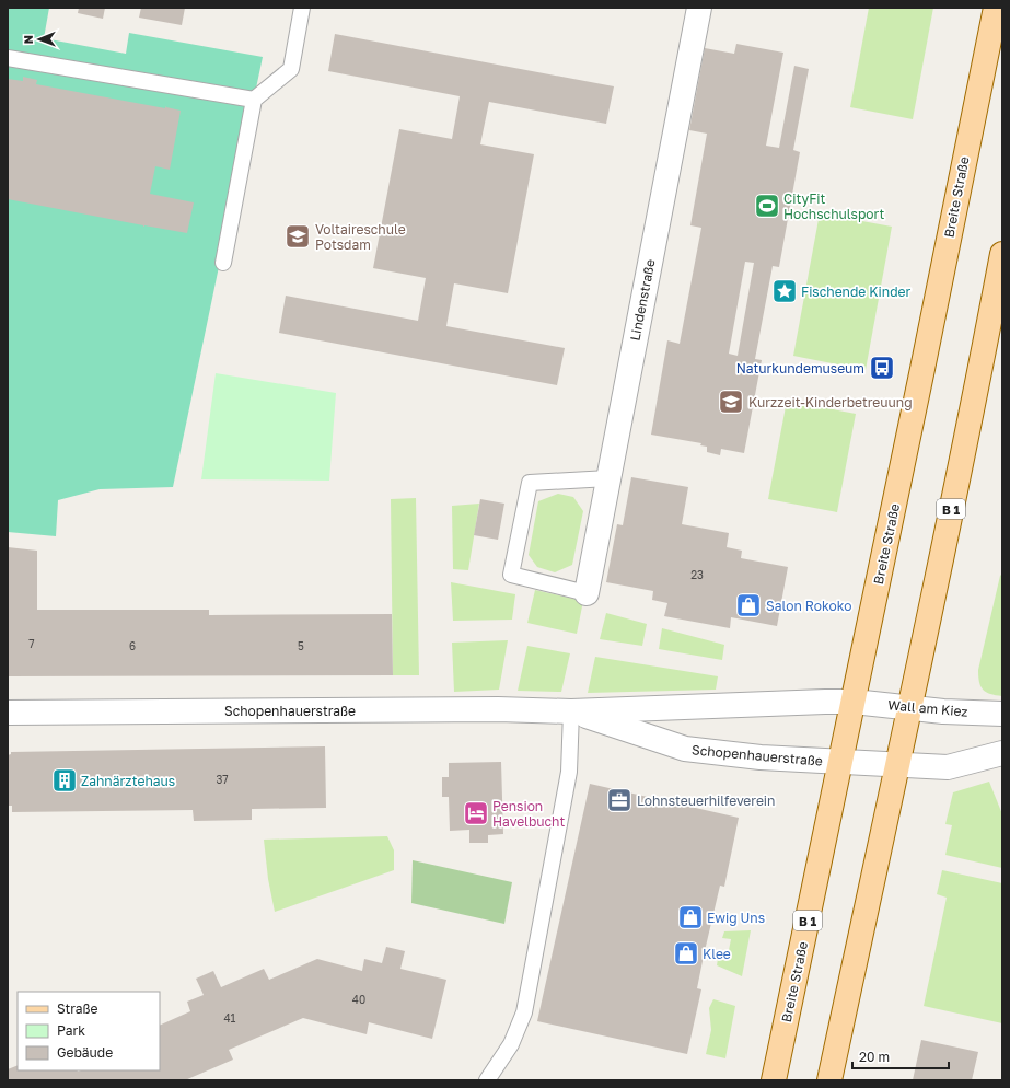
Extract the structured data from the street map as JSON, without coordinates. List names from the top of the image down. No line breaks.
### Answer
{"streets":{"main road":["Breite Straße","B 1"],"street":["Lindenstraße","Wall am Kiez","Schopenhauerstraße"]},"crossings":[["Breite Straße","Wall am Kiez"],["Breite Straße","Schopenhauerstraße"],["B 1","Wall am Kiez"],["B 1","Schopenhauerstraße"],["Wall am Kiez","Schopenhauerstraße"]],"places":{"sports":["CityFit Hochschulsport"],"school or university":["Voltaireschule Potsdam","Kurzzeit-Kinderbetreuung"],"place":["Fischende Kinder"],"bus stop":["Naturkundemuseum"],"shop":["Salon Rokoko","Ewig Uns","Klee"],"building":["Zahnärztehaus"],"office":["Lohnsteuerhilfeverein"],"hotel":["Pension Havelbucht"]},"house_numbers":["23","7","6","5","37","40","41"],"legend":["Straße","Park","Gebäude"],"scale_bar":"20 m","north":"left"}
